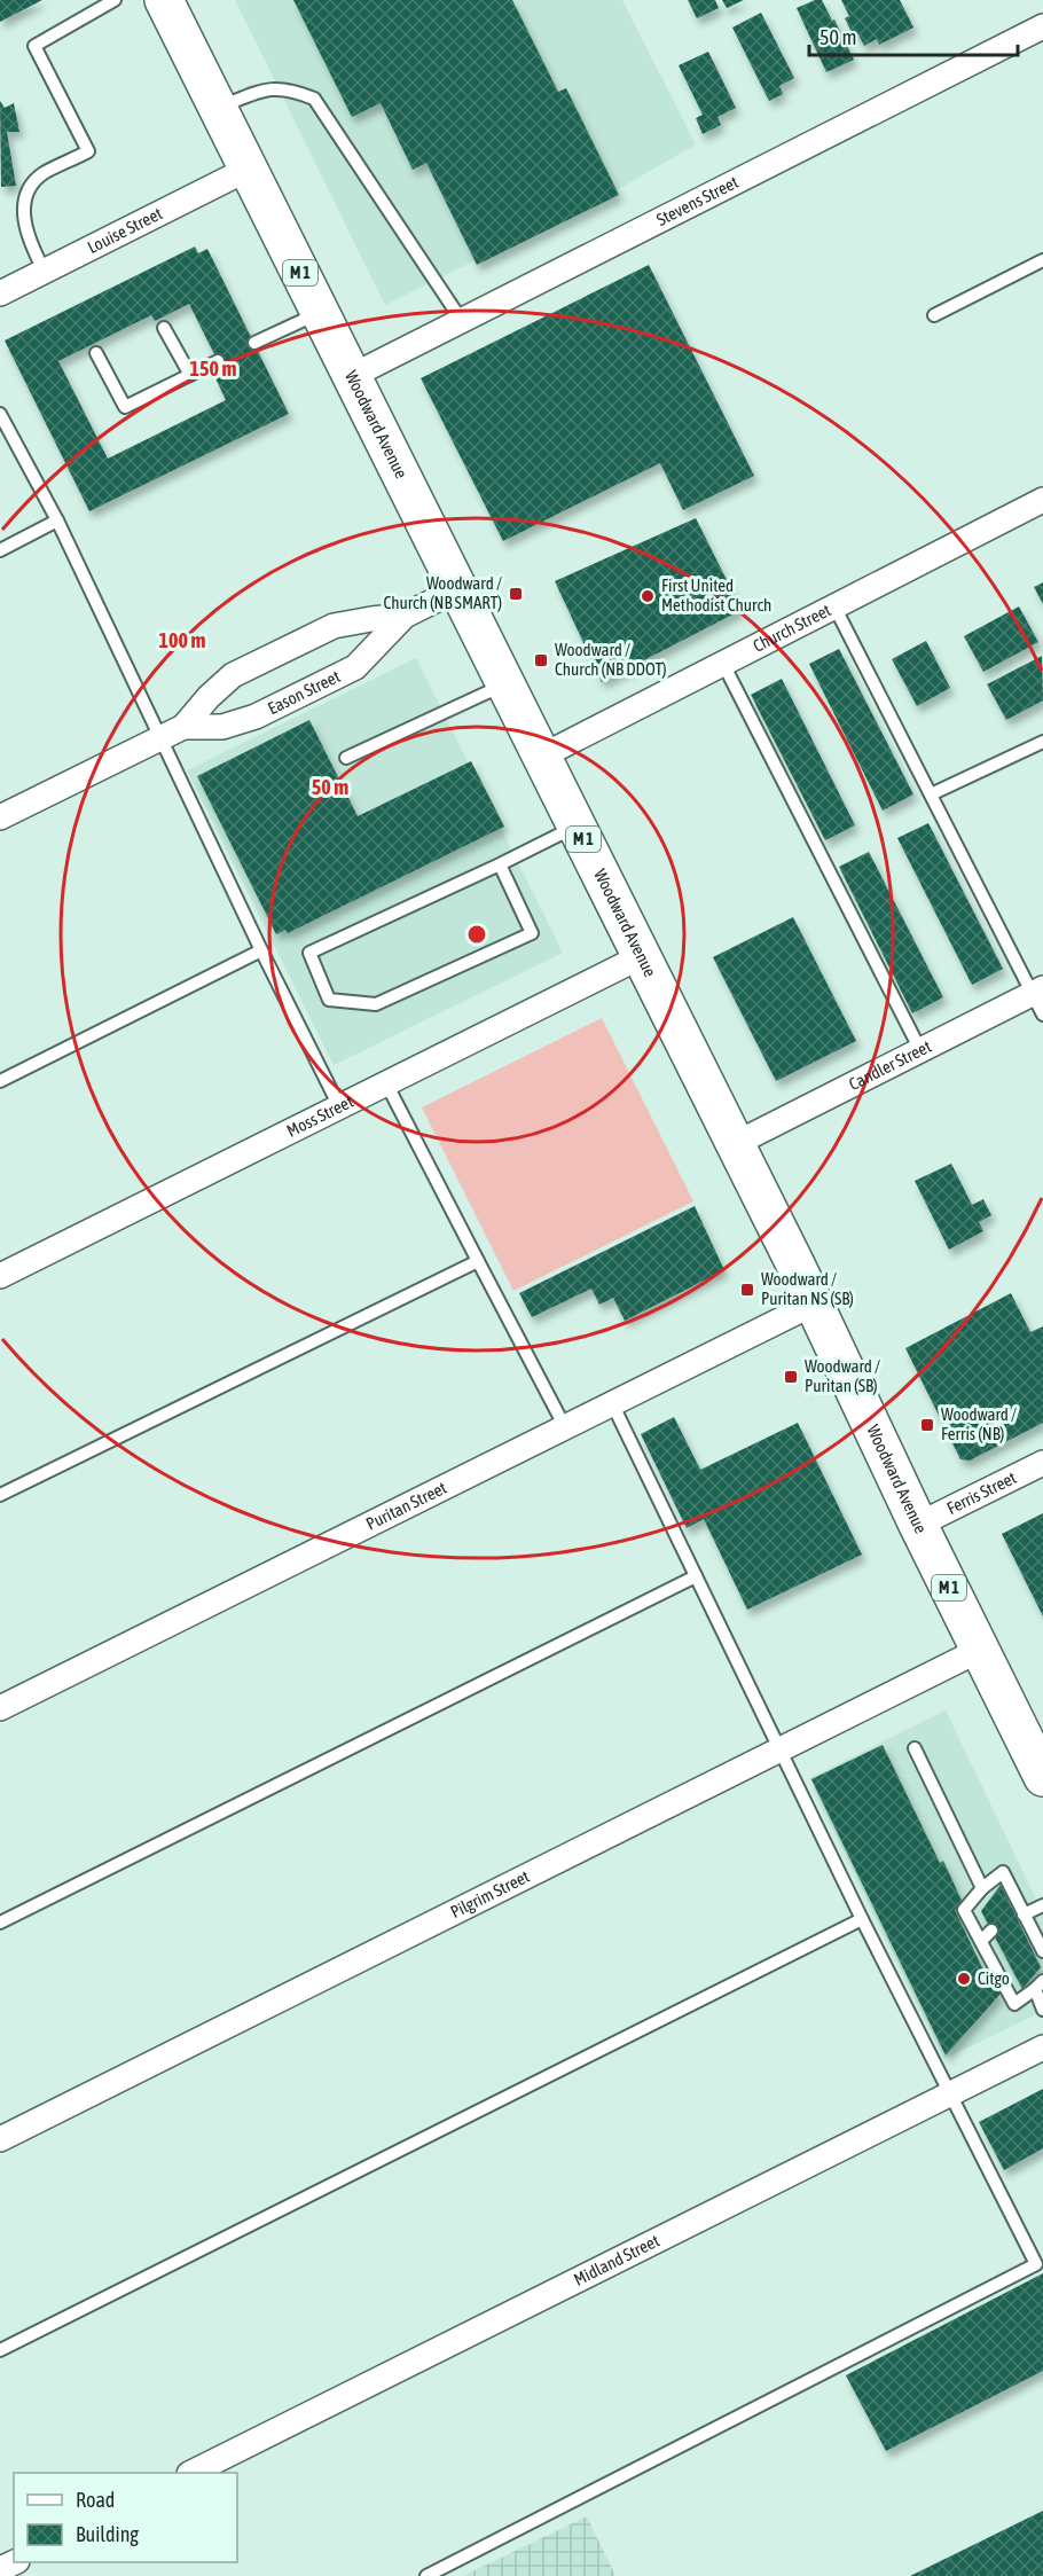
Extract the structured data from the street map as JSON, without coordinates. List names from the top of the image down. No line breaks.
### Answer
{"streets":{"main road":["M 1","Woodward Avenue"],"street":["Stevens Street","Louise Street","Church Street","Eason Street","Candler Street","Moss Street","Ferris Street","Puritan Street","Pilgrim Street","Midland Street"]},"crossings":[["Stevens Street","Woodward Avenue"],["Louise Street","Woodward Avenue"],["Woodward Avenue","Church Street"],["Woodward Avenue","Eason Street"],["Woodward Avenue","Candler Street"],["Woodward Avenue","Moss Street"],["Woodward Avenue","Ferris Street"],["Woodward Avenue","Puritan Street"],["Woodward Avenue","Pilgrim Street"]],"places":{"transit":["Woodward / Church (NB SMART)","Woodward / Church (NB DDOT)","Woodward / Puritan NS (SB)","Woodward / Puritan (SB)","Woodward / Ferris (NB)"],"other":["First United Methodist Church","Citgo"]},"legend":["Road","Building"],"scale_bar":"50 m","rings":["150 m","100 m","50 m"]}
